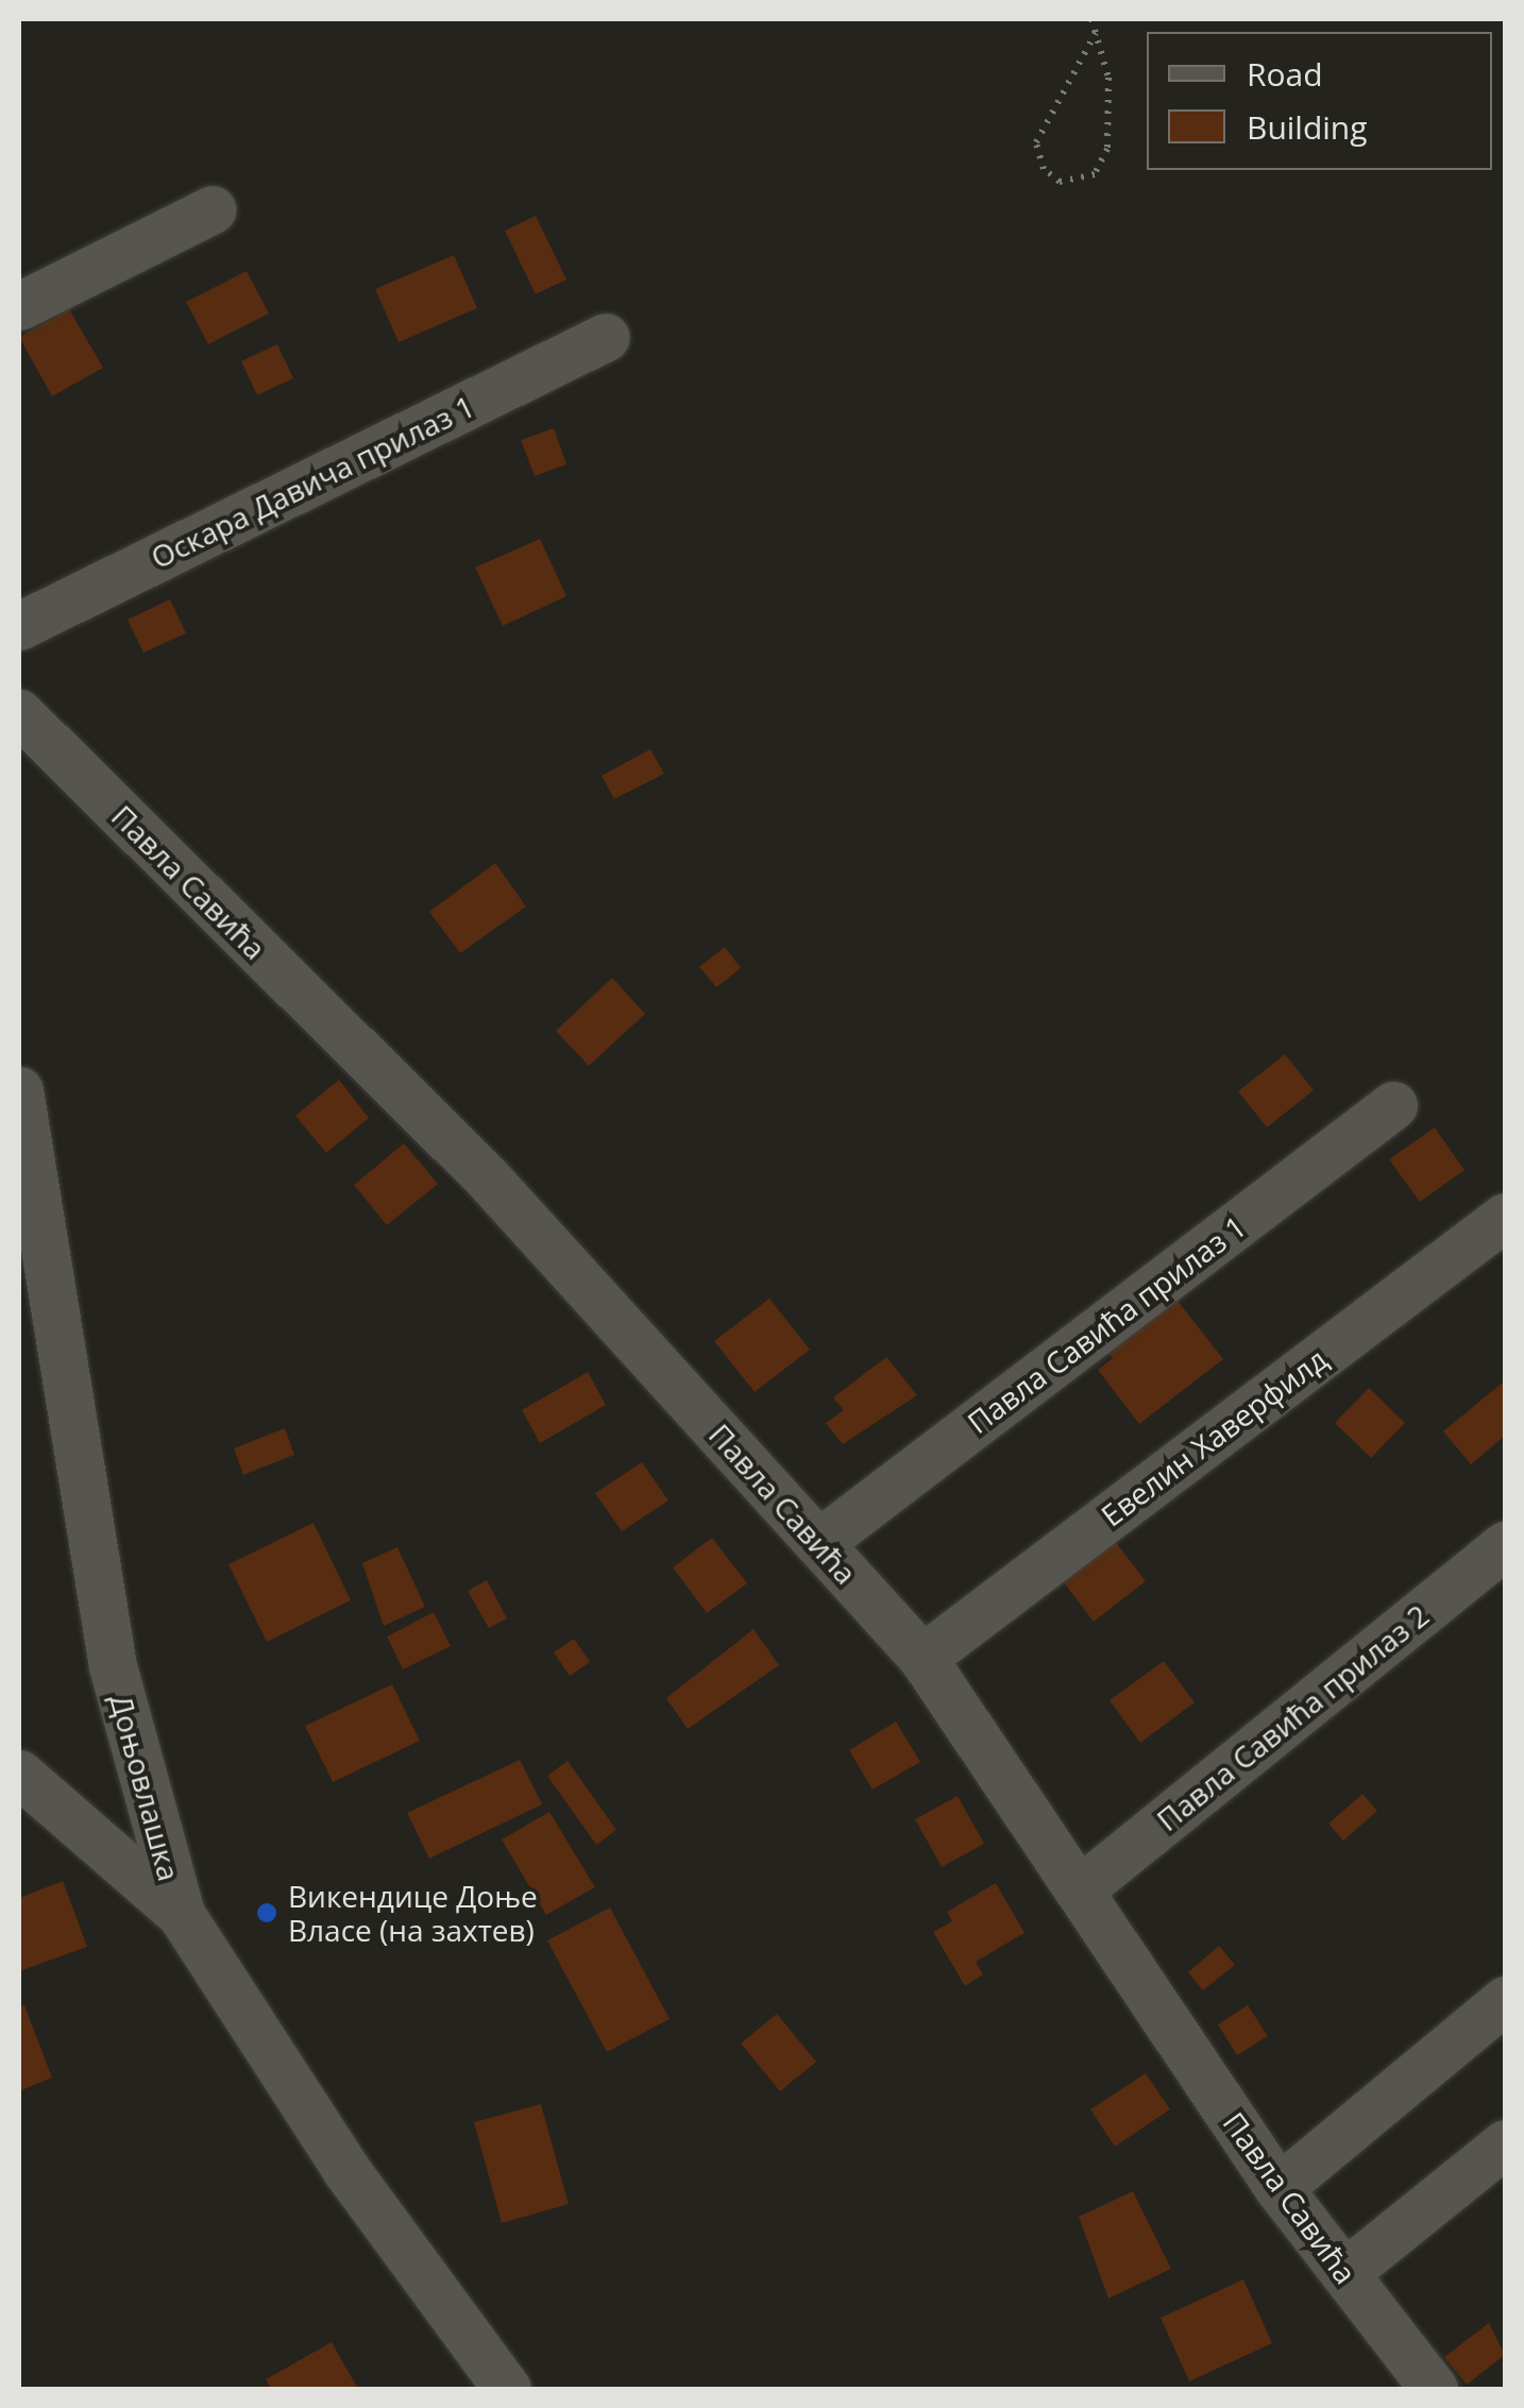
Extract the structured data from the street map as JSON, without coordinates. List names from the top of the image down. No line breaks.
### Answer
{"streets":{"street":["Оскара Давича прилаз 1","Павла Савића","Павла Савића прилаз 1","Евелин Хаверфилд","Павла Савића прилаз 2","Доњовлашка"]},"crossings":[["Павла Савића","Павла Савића прилаз 1"],["Павла Савића","Евелин Хаверфилд"],["Павла Савића","Павла Савића прилаз 2"]],"places":["Викендице Доње Власе (на захтев)"],"legend":["Road","Building"]}
